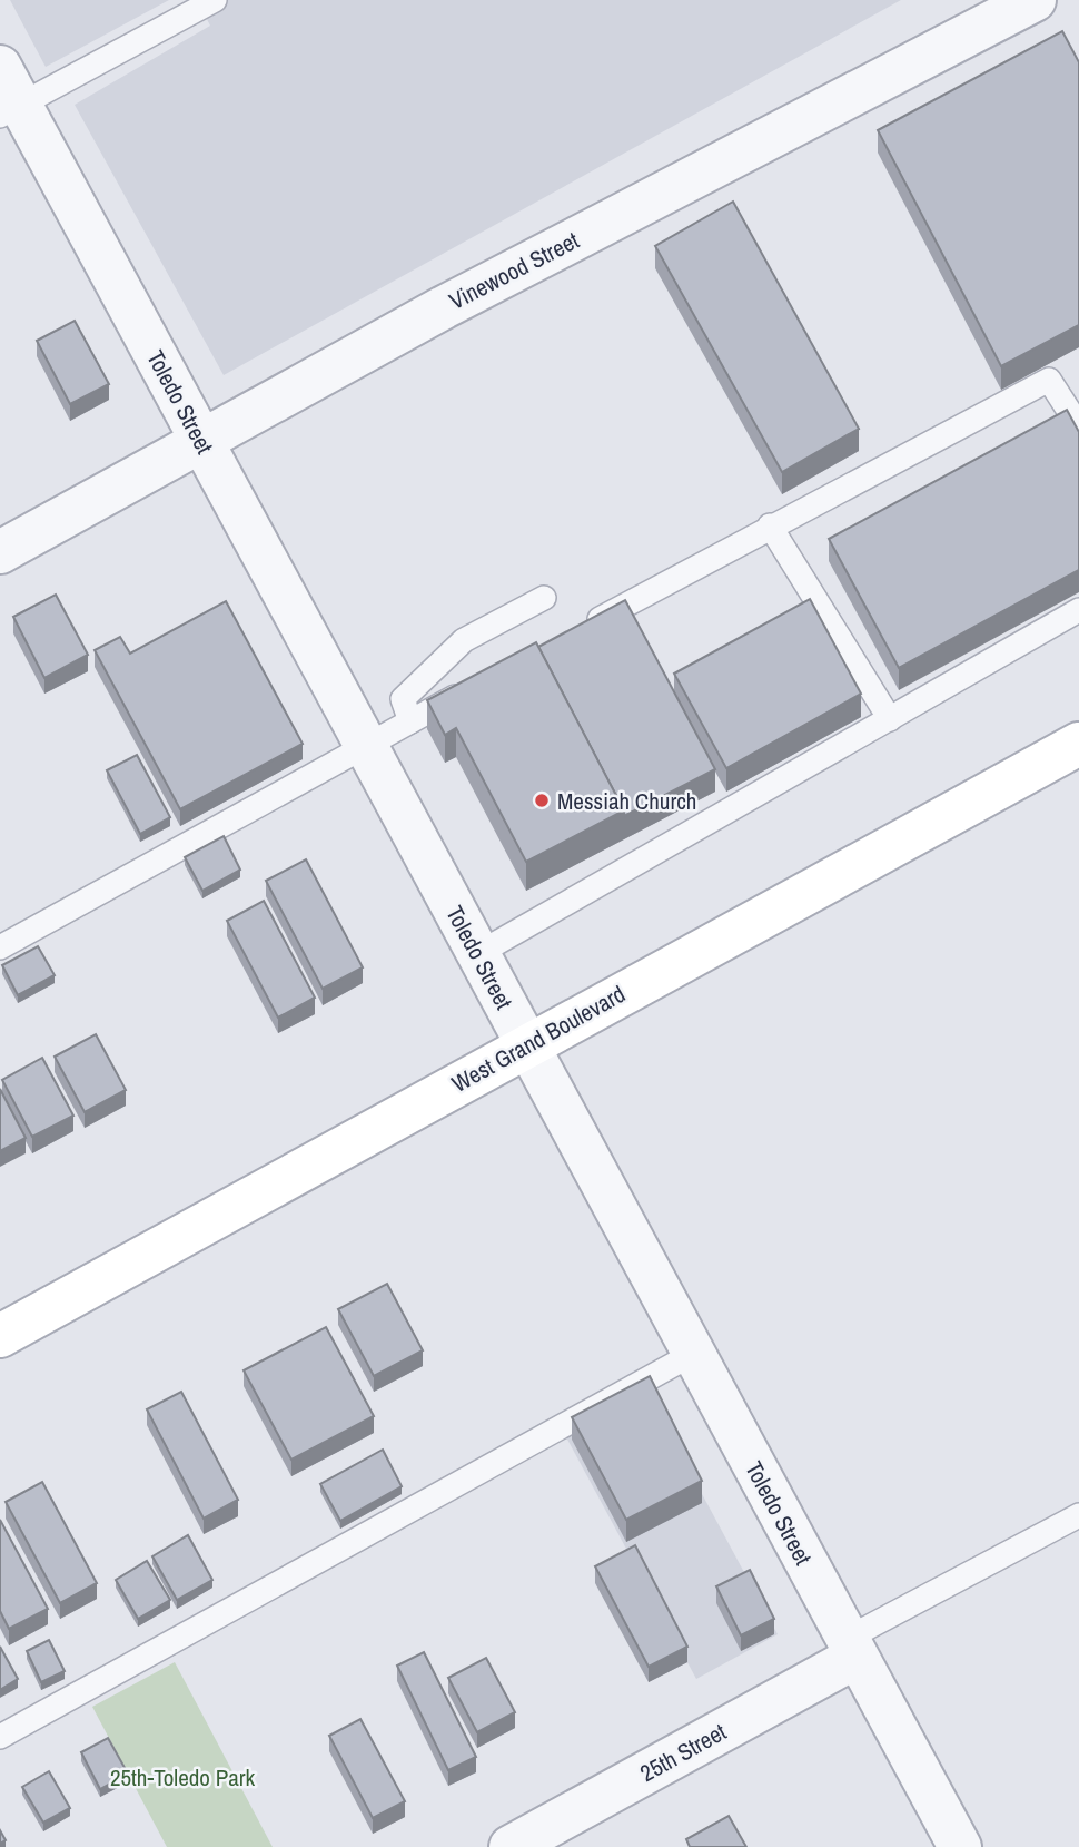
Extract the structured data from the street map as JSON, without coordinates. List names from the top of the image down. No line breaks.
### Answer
{"streets":{"street":["Vinewood Street","Toledo Street","West Grand Boulevard","25th Street"]},"crossings":[["Vinewood Street","Toledo Street"],["Toledo Street","West Grand Boulevard"],["Toledo Street","25th Street"]],"parks":["25th-Toledo Park"],"places":["Messiah Church"]}
